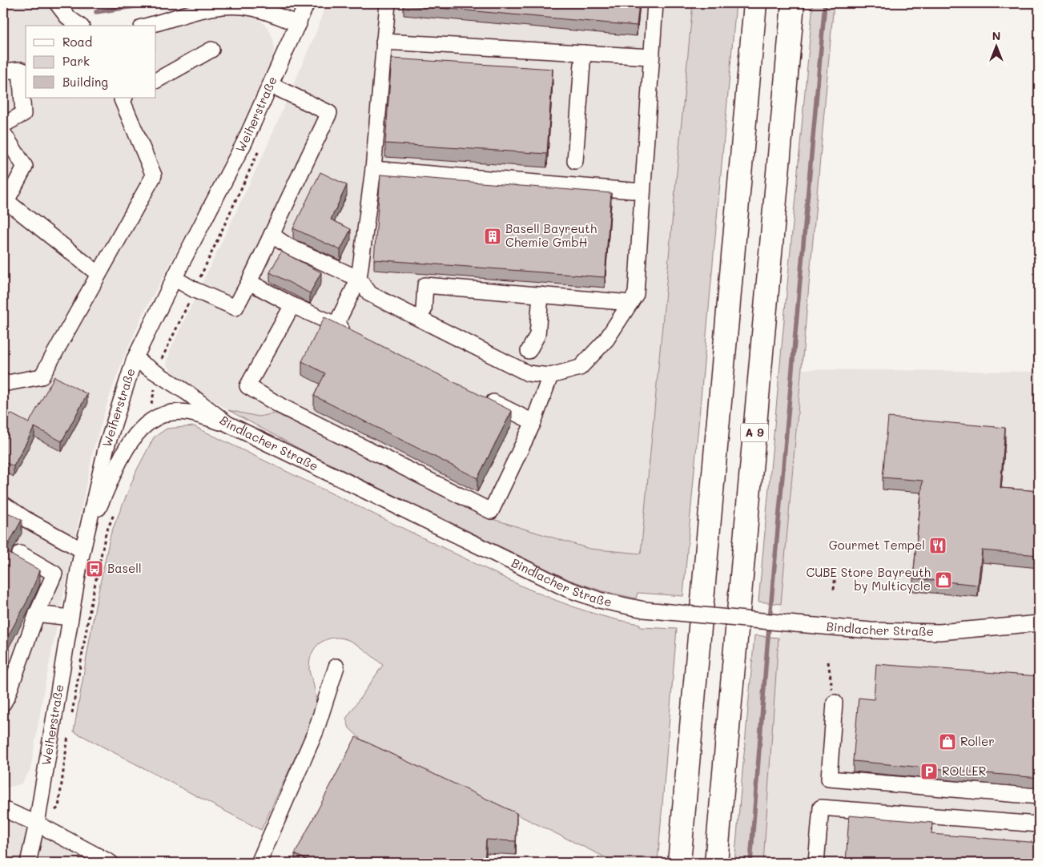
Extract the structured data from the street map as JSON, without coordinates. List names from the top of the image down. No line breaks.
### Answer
{"streets":{"highway":["A 9"],"street":["Weiherstraße","Bindlacher Straße"]},"crossings":[["Weiherstraße","Bindlacher Straße"]],"places":{"building":["Basell Bayreuth Chemie GmbH"],"restaurant":["Gourmet Tempel"],"bus stop":["Basell"],"shop":["CUBE Store Bayreuth by Multicycle","Roller"],"parking":["ROLLER"]},"legend":["Road","Park","Building"],"north":"top"}
